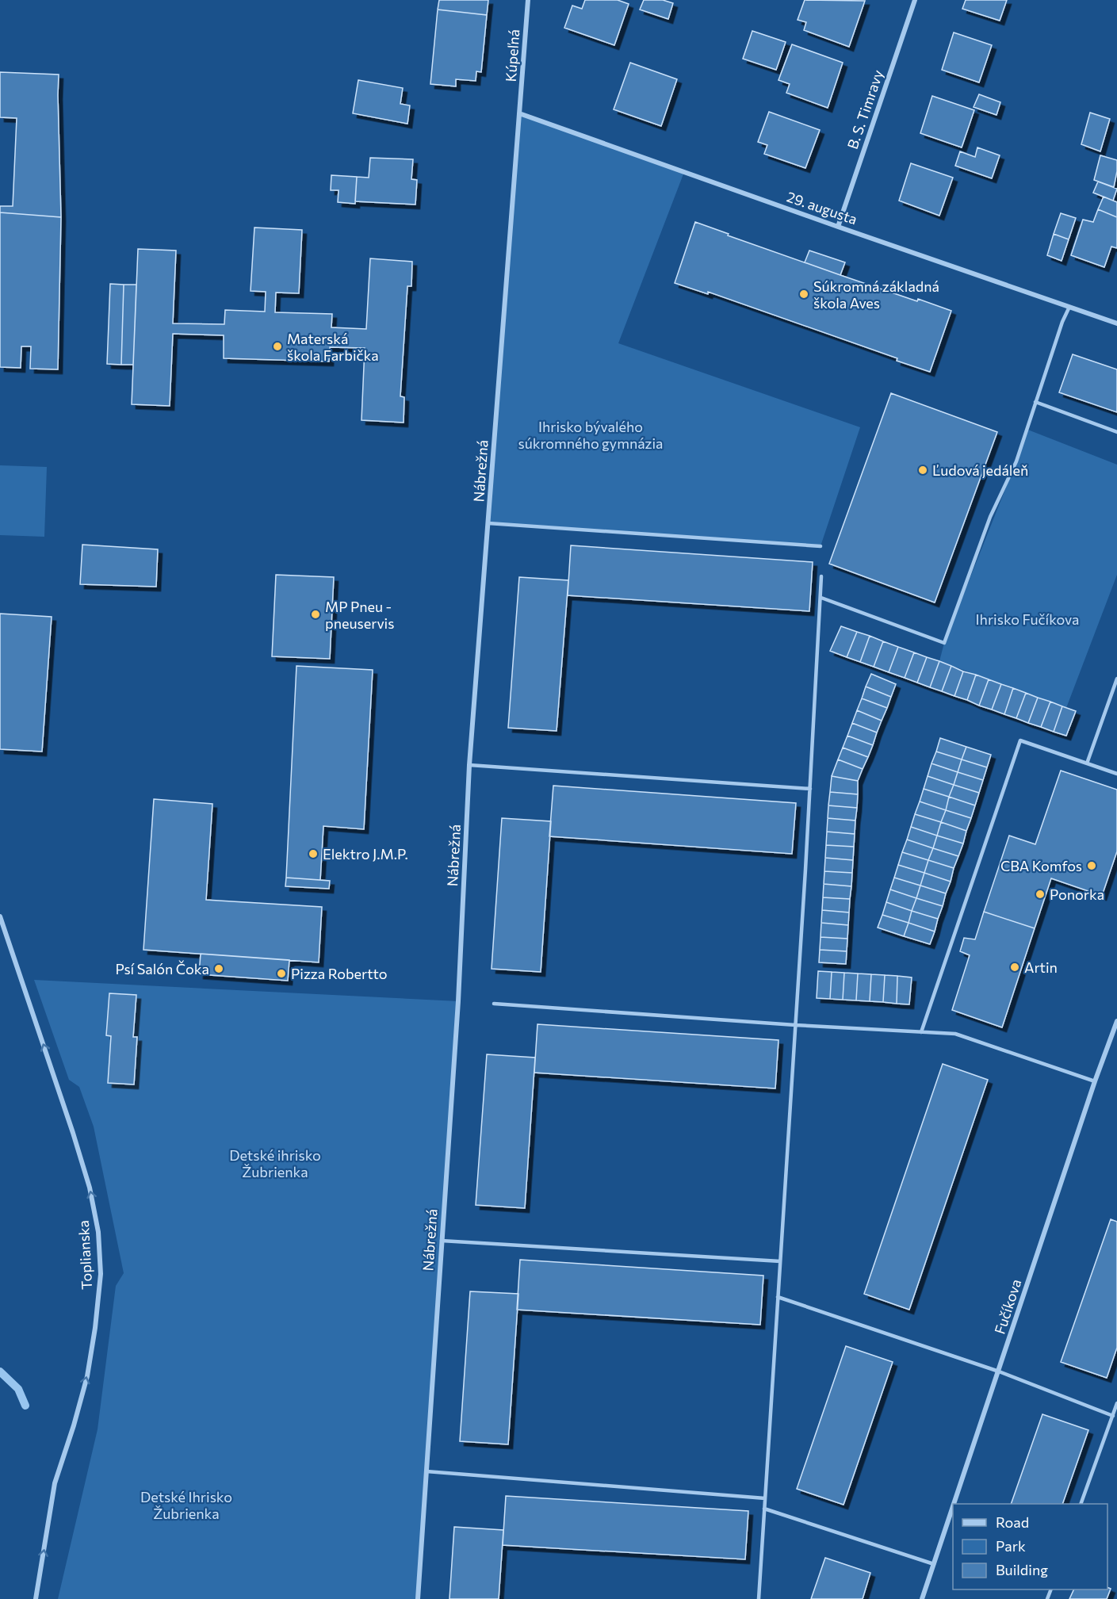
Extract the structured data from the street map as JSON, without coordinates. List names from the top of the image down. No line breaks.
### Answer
{"streets":{"street":["Kúpeľná","B. S. Timravy","29. augusta","Nábrežná","Toplianska","Fučíkova"]},"crossings":[["Kúpeľná","29. augusta"],["Kúpeľná","Nábrežná"],["B. S. Timravy","29. augusta"],["29. augusta","Nábrežná"]],"one_way":["Toplianska"],"parks":["Ihrisko bývalého súkromného gymnázia","Ihrisko Fučíkova","Detské ihrisko Žubrienka","Detské Ihrisko Žubrienka"],"places":["Súkromná základná škola Aves","Materská škola Farbička","Ľudová jedáleň","MP Pneu - pneuservis","Elektro J.M.P.","CBA Komfos","Ponorka","Artin","Psí Salón Čoka","Pizza Robertto"],"legend":["Road","Park","Building"]}
